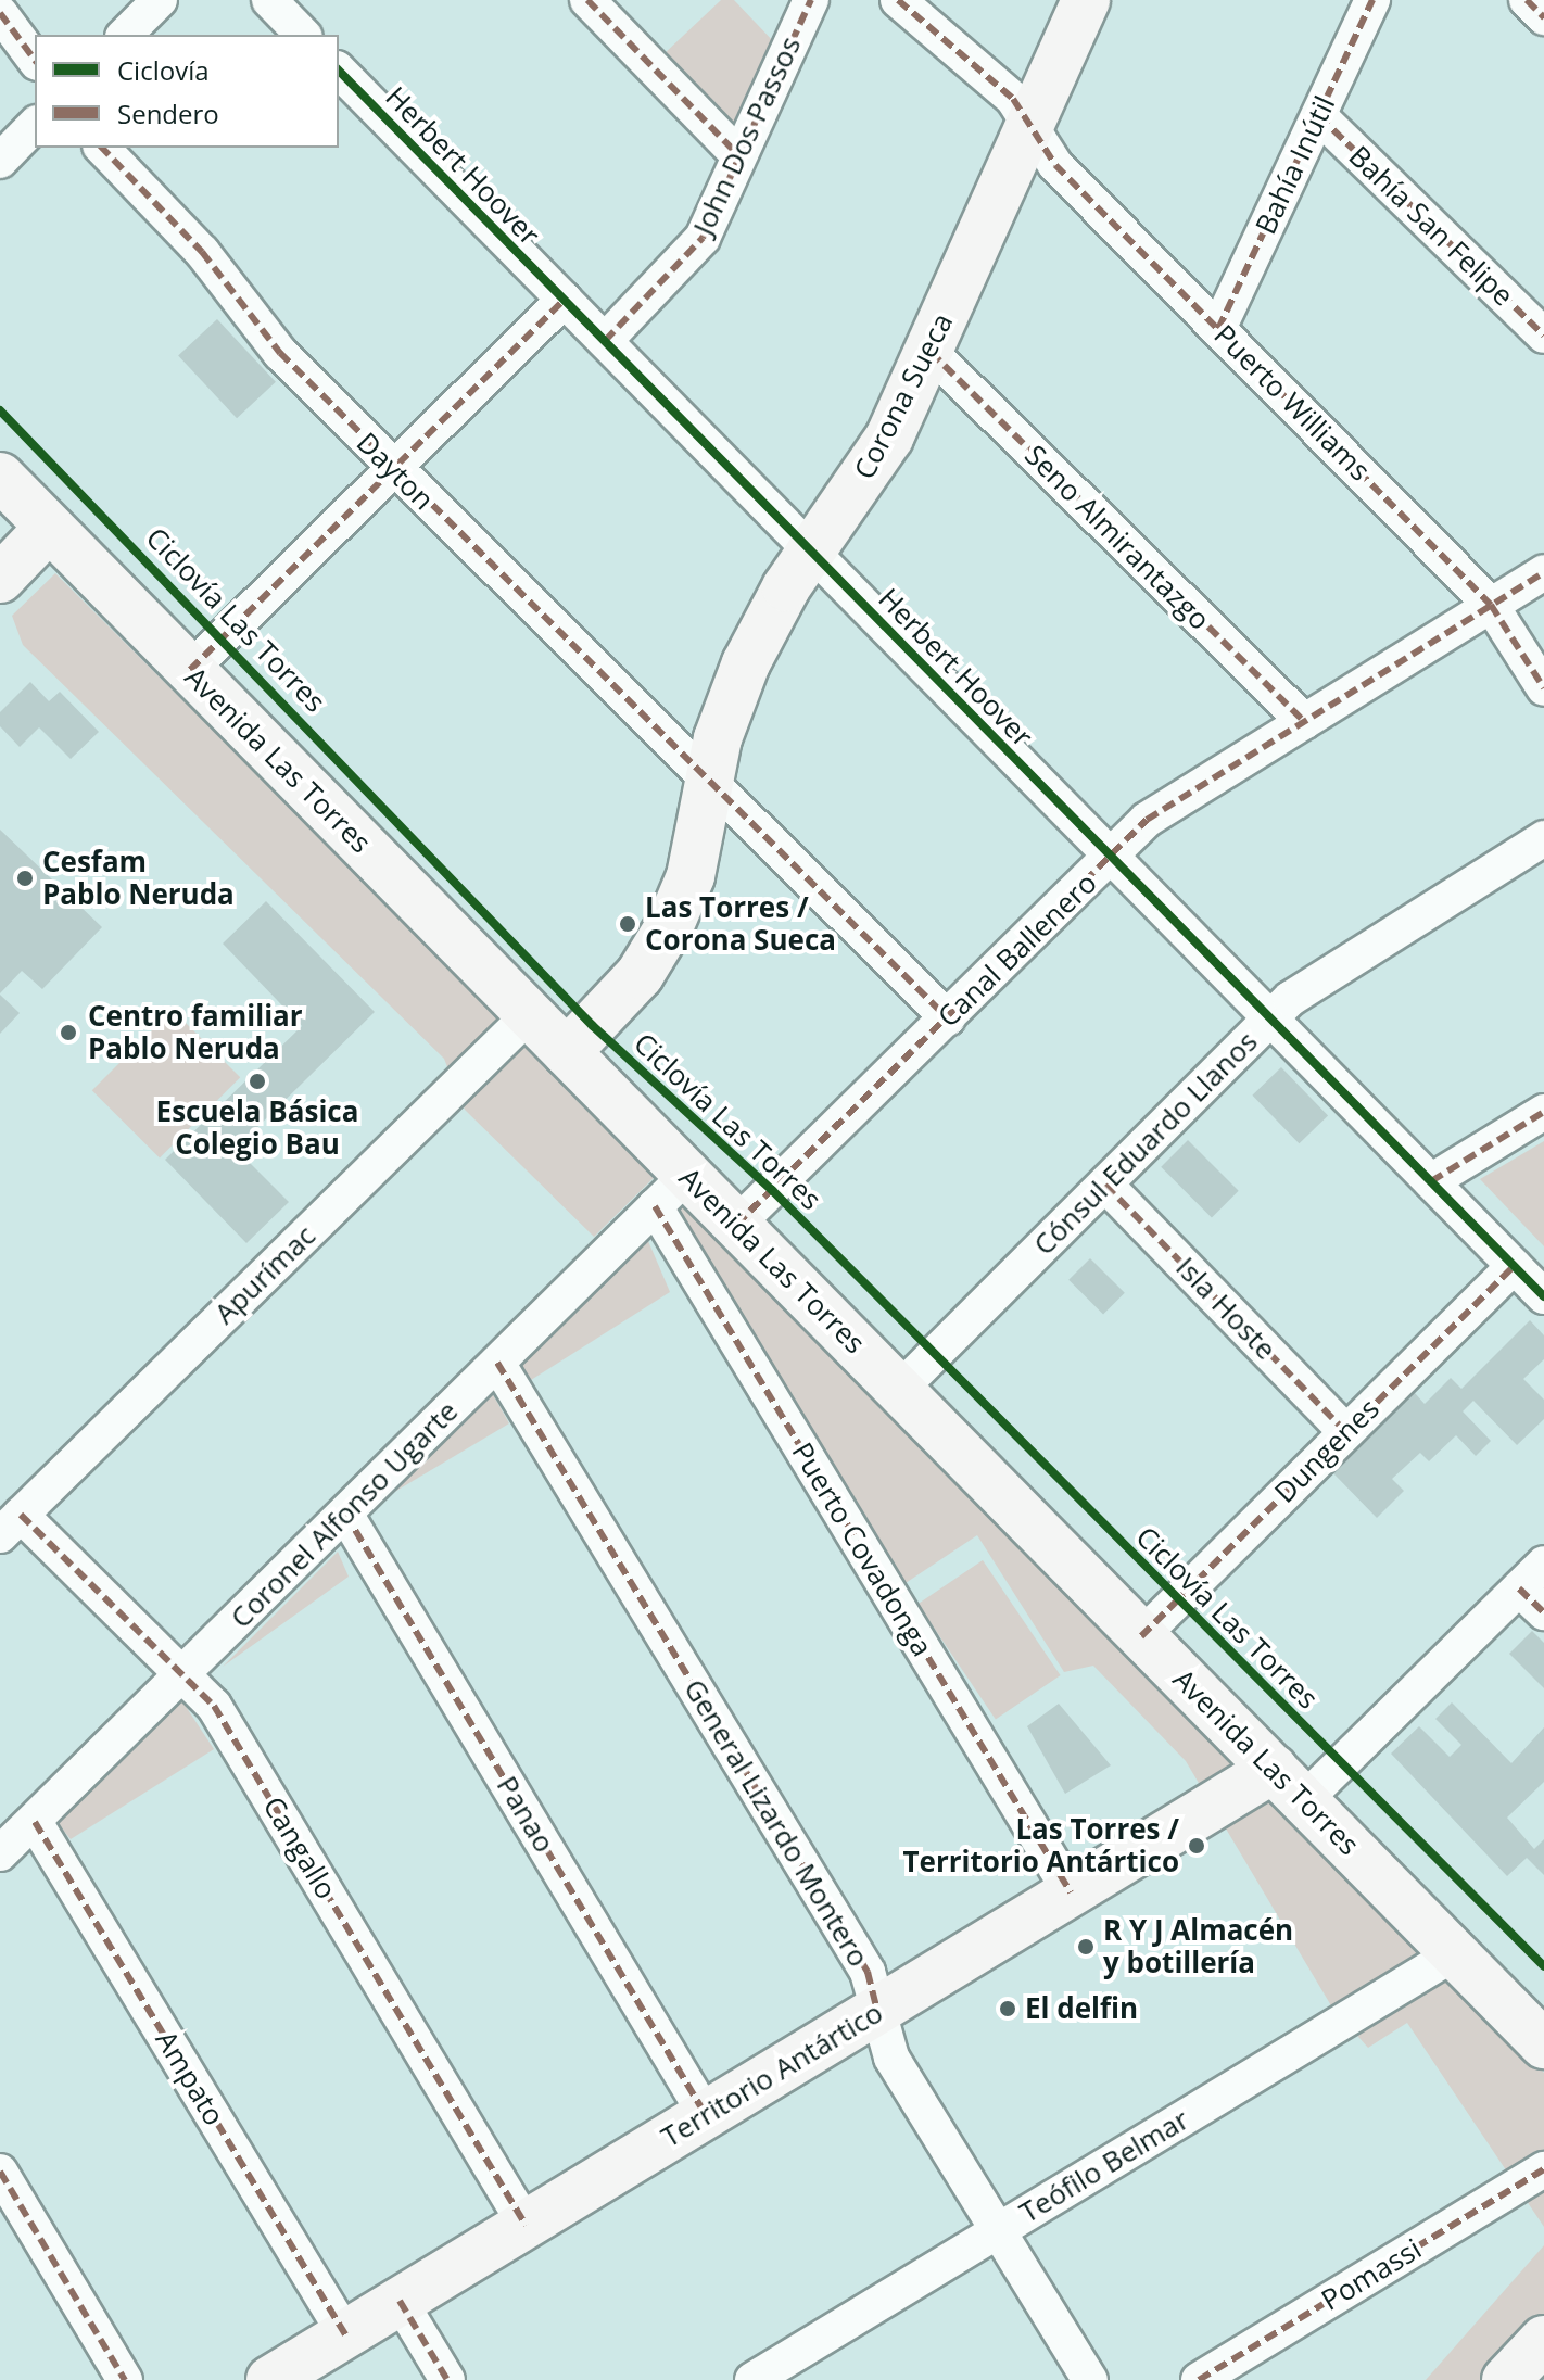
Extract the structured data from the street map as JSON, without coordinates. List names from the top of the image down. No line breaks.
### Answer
{"streets":{"street":["John Dos Passos","Bahía Inútil","Herbert Hoover","Bahía San Felipe","Corona Sueca","Puerto Williams","Dayton","Seno Almirantazgo","Avenida Las Torres","Canal Ballenero","Cónsul Eduardo Llanos","Apurímac","Isla Hoste","Dungenes","Coronel Alfonso Ugarte","Puerto Covadonga","Panao","General Lizardo Montero","Cangallo","Territorio Antártico","Ampato","Teófilo Belmar","Pomassi"],"cycle path":["Ciclovía Las Torres"]},"crossings":[["John Dos Passos","Herbert Hoover"],["Bahía Inútil","Bahía San Felipe"],["Bahía Inútil","Puerto Williams"],["Herbert Hoover","Corona Sueca"],["Herbert Hoover","Canal Ballenero"],["Herbert Hoover","Cónsul Eduardo Llanos"],["Herbert Hoover","Dungenes"],["Corona Sueca","Puerto Williams"],["Corona Sueca","Dayton"],["Corona Sueca","Seno Almirantazgo"],["Corona Sueca","Avenida Las Torres"],["Puerto Williams","Canal Ballenero"],["Seno Almirantazgo","Canal Ballenero"],["Avenida Las Torres","Canal Ballenero"],["Avenida Las Torres","Cónsul Eduardo Llanos"],["Avenida Las Torres","Apurímac"],["Avenida Las Torres","Dungenes"],["Avenida Las Torres","Coronel Alfonso Ugarte"],["Avenida Las Torres","Puerto Covadonga"],["Avenida Las Torres","Territorio Antártico"],["Avenida Las Torres","Teófilo Belmar"],["Cónsul Eduardo Llanos","Isla Hoste"],["Apurímac","Cangallo"],["Isla Hoste","Dungenes"],["Coronel Alfonso Ugarte","Puerto Covadonga"],["Coronel Alfonso Ugarte","Panao"],["Coronel Alfonso Ugarte","General Lizardo Montero"],["Coronel Alfonso Ugarte","Cangallo"],["Coronel Alfonso Ugarte","Ampato"],["Puerto Covadonga","Territorio Antártico"],["Panao","Territorio Antártico"],["General Lizardo Montero","Territorio Antártico"],["General Lizardo Montero","Teófilo Belmar"],["Cangallo","Territorio Antártico"],["Territorio Antártico","Ampato"]],"places":["Cesfam Pablo Neruda","Las Torres / Corona Sueca","Centro familiar Pablo Neruda","Escuela Básica Colegio Bau","Las Torres / Territorio Antártico","R Y J Almacén y botillería","El delfin"],"legend":["Ciclovía","Sendero"]}
